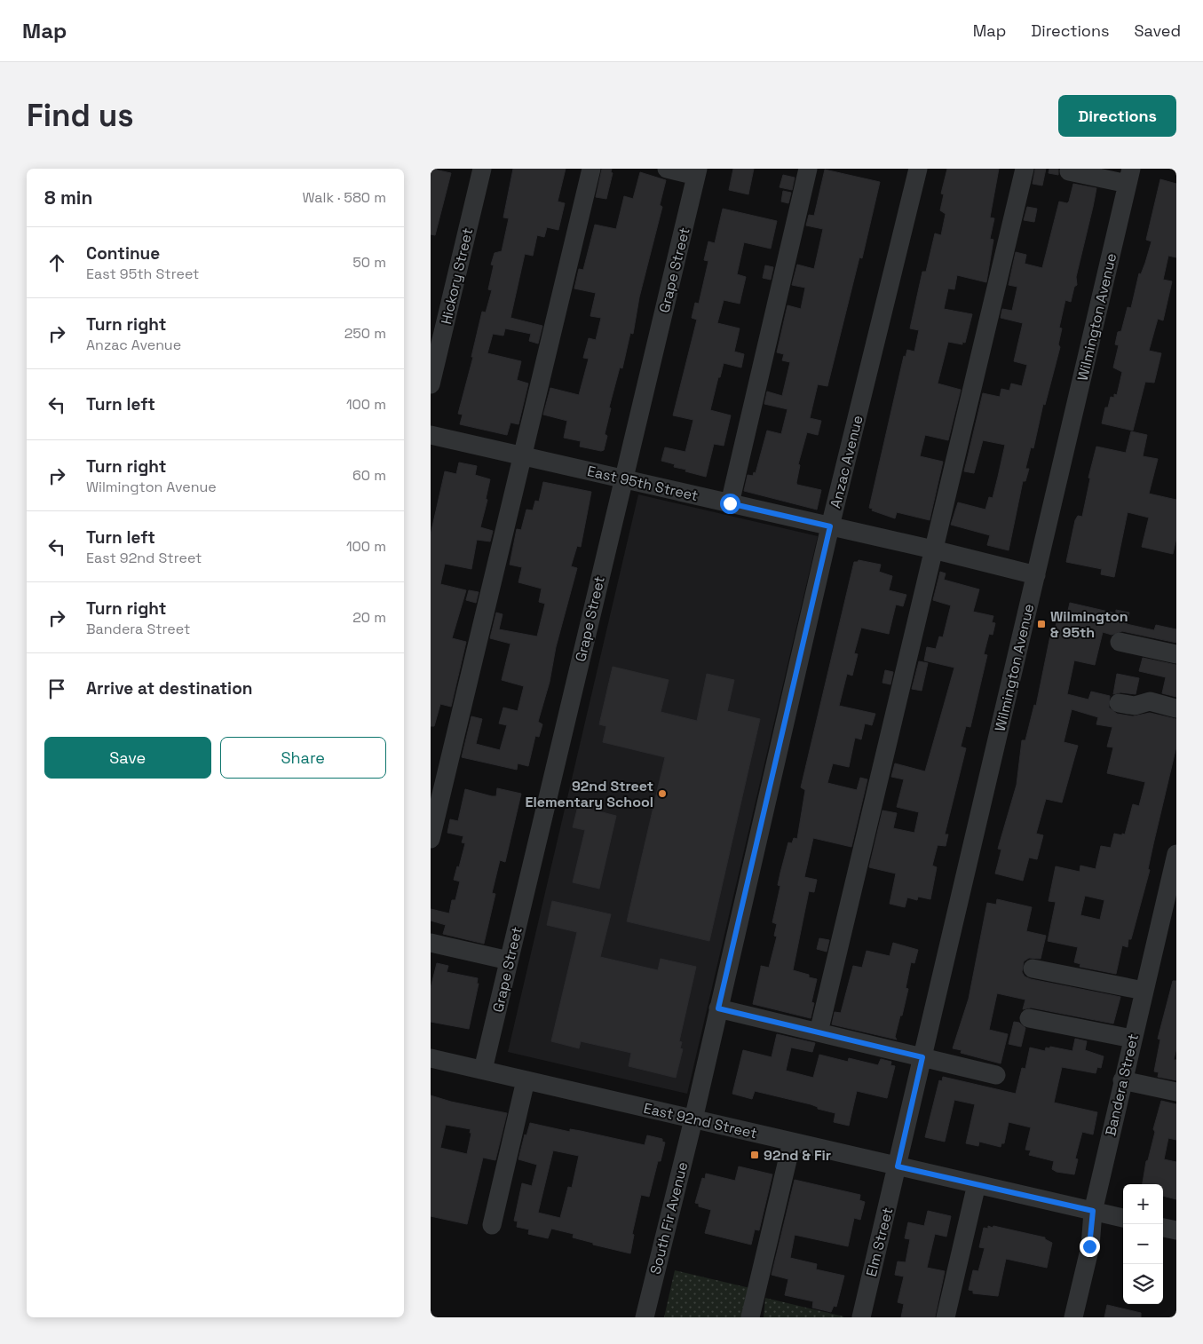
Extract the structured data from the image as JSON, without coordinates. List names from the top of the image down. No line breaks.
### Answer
{"streets":{"street":["Grape Street","Hickory Street","Wilmington Avenue","Anzac Avenue","East 95th Street","Bandera Street","East 92nd Street","South Fir Avenue","Elm Street"]},"crossings":[["Grape Street","East 95th Street"],["Grape Street","East 92nd Street"],["Wilmington Avenue","East 95th Street"],["Wilmington Avenue","East 92nd Street"],["Wilmington Avenue","Elm Street"],["Anzac Avenue","East 95th Street"],["Anzac Avenue","East 92nd Street"],["Anzac Avenue","South Fir Avenue"],["Bandera Street","East 92nd Street"],["East 92nd Street","South Fir Avenue"],["East 92nd Street","Elm Street"]],"places":{"transit":["Wilmington & 95th","92nd & Fir"],"other":["92nd Street Elementary School"]},"page":{"header":"Map","nav":["Map","Directions","Saved"],"buttons":["Directions",["Save","Share"]],"title":"Find us","heading":["8 min","Walk · 580 m"],"list":[["Continue","East 95th Street","50 m"],["Turn right","Anzac Avenue","250 m"],["Turn left","100 m"],["Turn right","Wilmington Avenue","60 m"],["Turn left","East 92nd Street","100 m"],["Turn right","Bandera Street","20 m"],"Arrive at destination"],"map_buttons":["+","−"]}}
